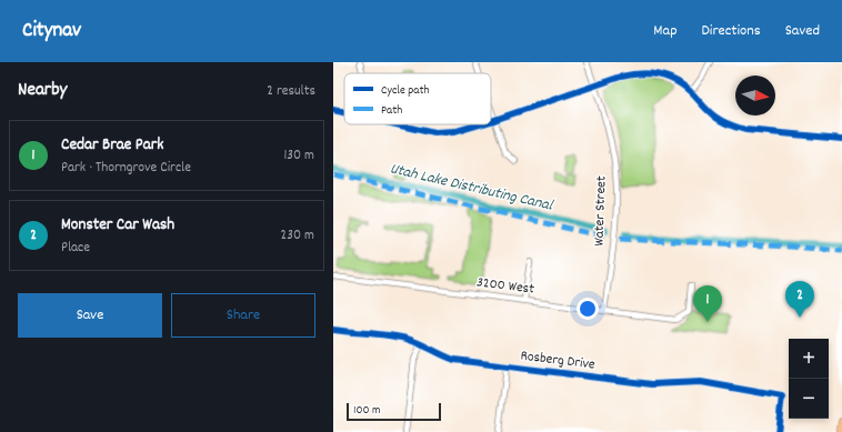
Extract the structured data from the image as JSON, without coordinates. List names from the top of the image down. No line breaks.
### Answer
{"streets":{"street":["Water Street","3200 West","Rosberg Drive"]},"crossings":[["Water Street","3200 West"]],"water":["Utah Lake Distributing Canal"],"legend":["Cycle path","Path"],"scale_bar":"100 m","north":"right","page":{"header":"Citynav","nav":["Map","Directions","Saved"],"heading":["Nearby","2 results"],"list":[{"mark":"1","name":"Cedar Brae Park","note":"Park · Thorngrove Circle","value":"130 m"},{"mark":"2","name":"Monster Car Wash","note":"Place","value":"230 m"}],"buttons":["Save","Share"],"pins":["2","1"],"map_buttons":["+","−"],"scale":"100 m"}}
